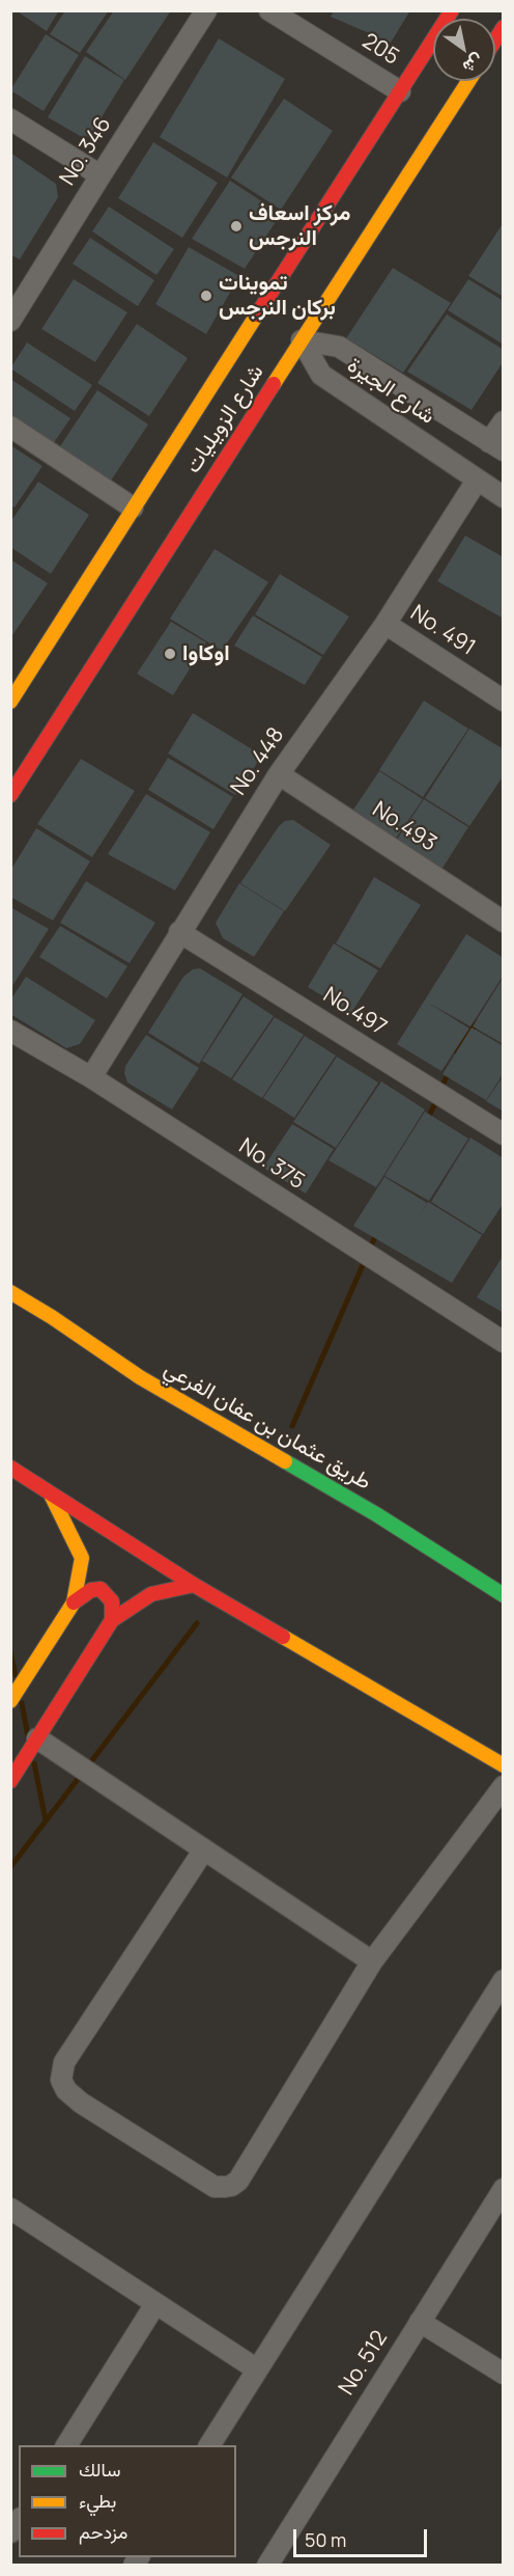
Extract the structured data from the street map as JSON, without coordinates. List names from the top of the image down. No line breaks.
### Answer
{"streets":{"street":["205","No. 346","شارع الجيرة","شارع الزويليات","No. 491","No. 448","No.493","No.497","No. 375","طريق عثمان بن عفان الفرعي","No. 512"]},"crossings":[["205","شارع الزويليات"],["شارع الجيرة","شارع الزويليات"],["شارع الجيرة","No. 448"],["No. 491","No. 448"],["No. 448","No.493"],["No. 448","No.497"],["No. 448","No. 375"]],"places":["مركز اسعاف النرجس","تموينات بركان النرجس","اوكاوا"],"legend":["سالك","بطيء","مزدحم"],"scale_bar":"50 m","north":"bottom right"}
